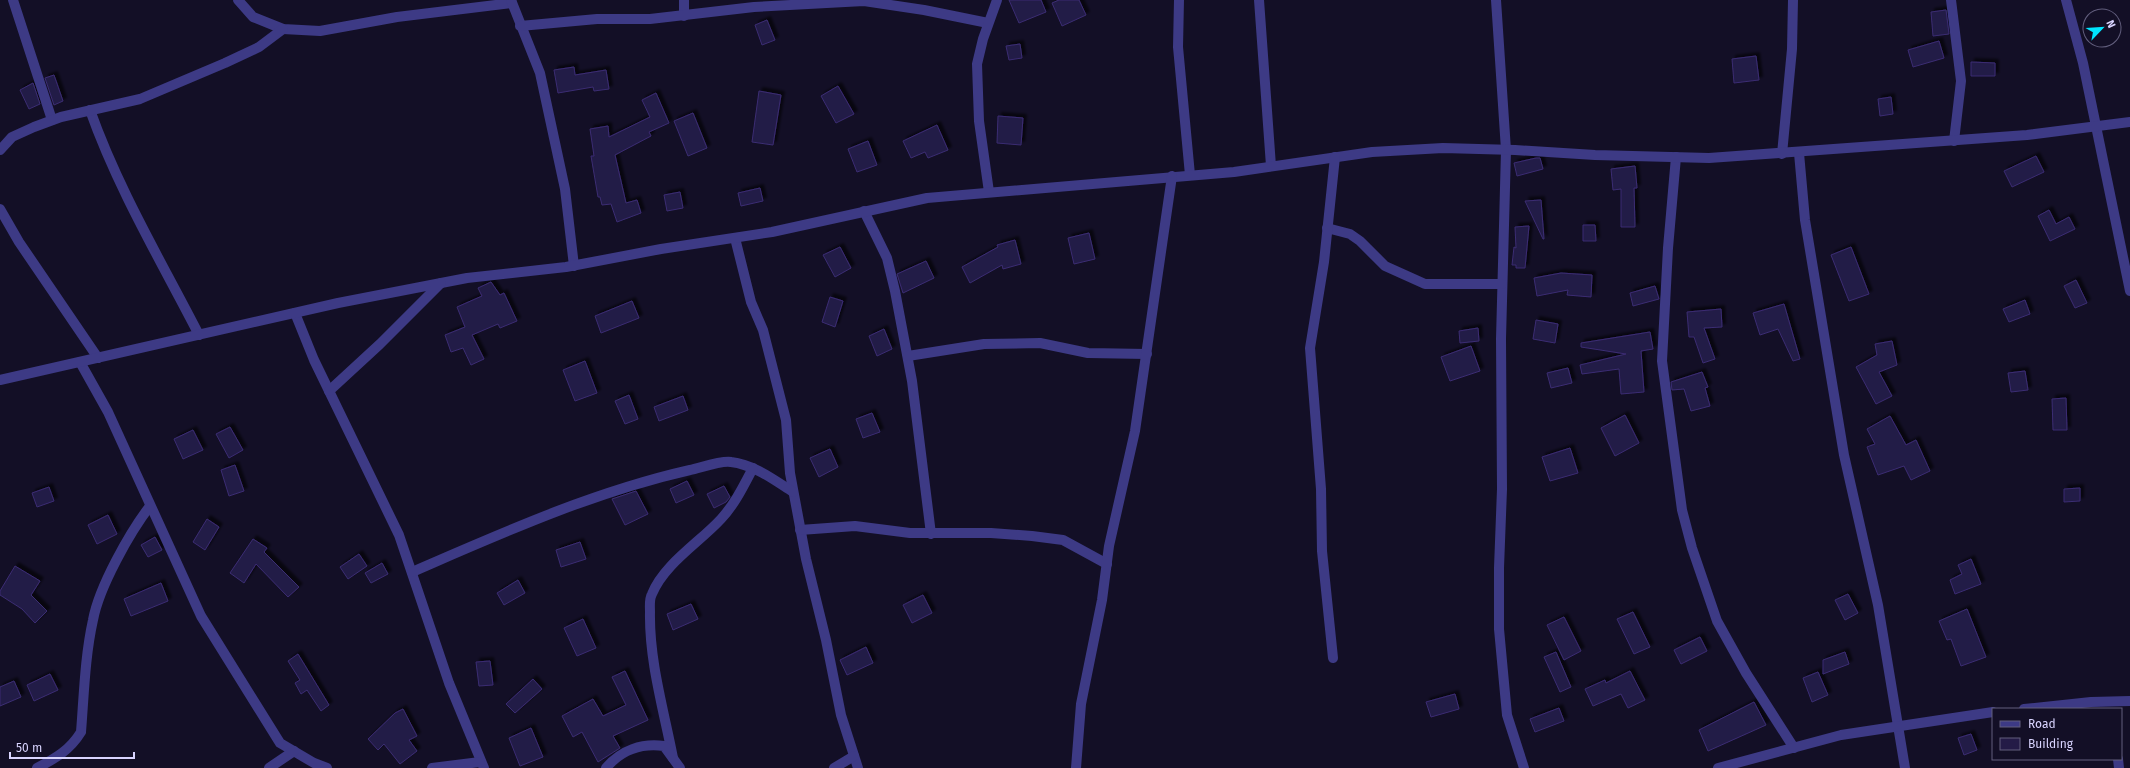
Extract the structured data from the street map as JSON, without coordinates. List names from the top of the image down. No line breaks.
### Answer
{"legend":["Road","Building"],"scale_bar":"50 m","north":"top right"}
